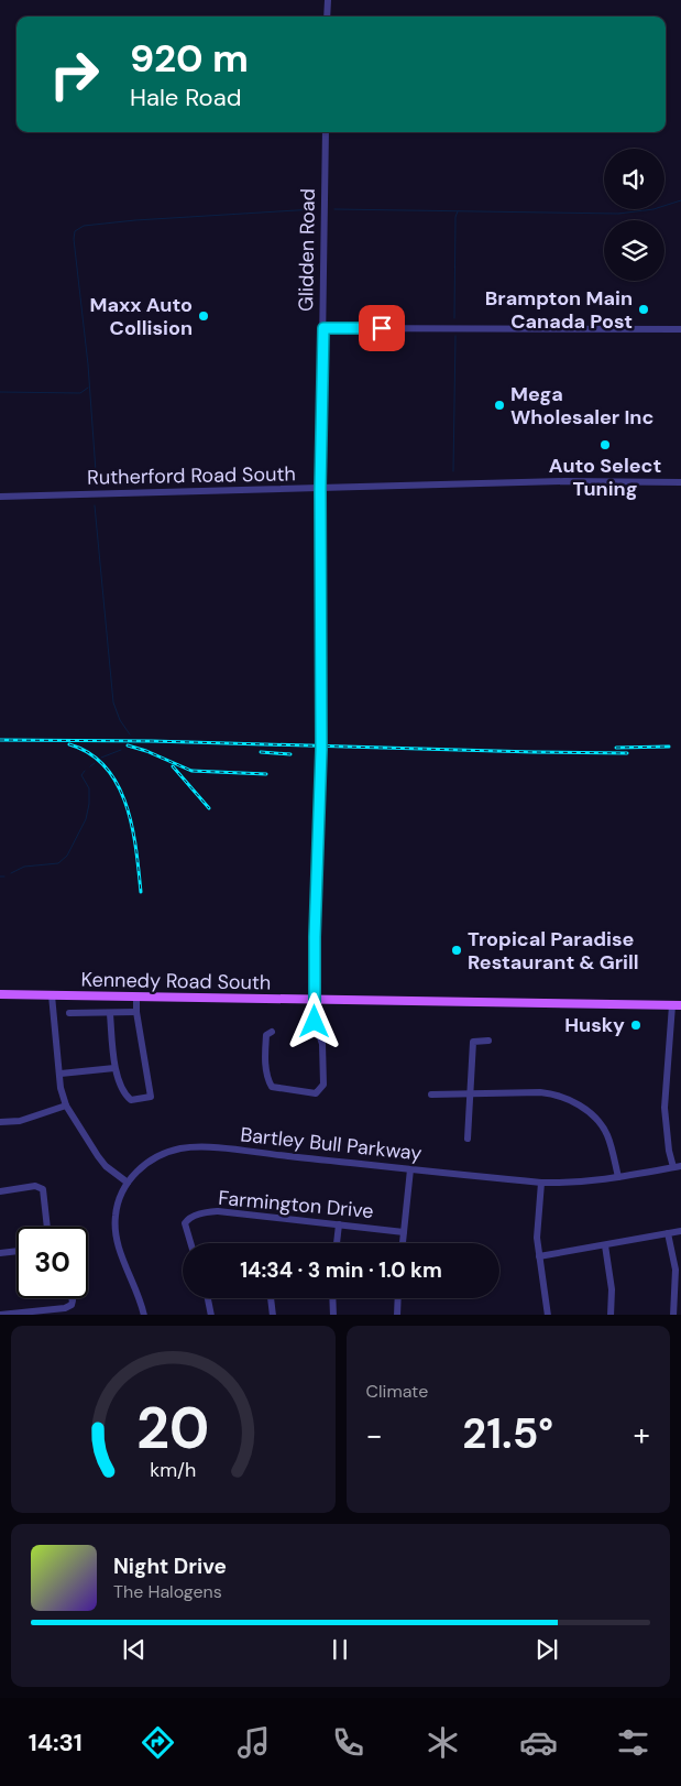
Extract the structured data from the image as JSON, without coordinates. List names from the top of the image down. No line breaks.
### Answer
{"streets":{"main road":["Kennedy Road South"],"street":["Glidden Road","Rutherford Road South","Bartley Bull Parkway","Farmington Drive"]},"crossings":[["Glidden Road","Rutherford Road South"],["Glidden Road","Kennedy Road South"]],"places":["Brampton Main Canada Post","Maxx Auto Collision","Mega Wholesaler Inc","Auto Select Tuning","Tropical Paradise Restaurant & Grill","Husky"],"page":{"turn":["920 m","Hale Road"],"limit":"30","trip":"14:34 · 3 min · 1.0 km","tile":"Climate","heat":["−","21.5°","+"],"song":["Night Drive","The Halogens"],"tabs":"14:31","gauge":["20","km/h"]}}
